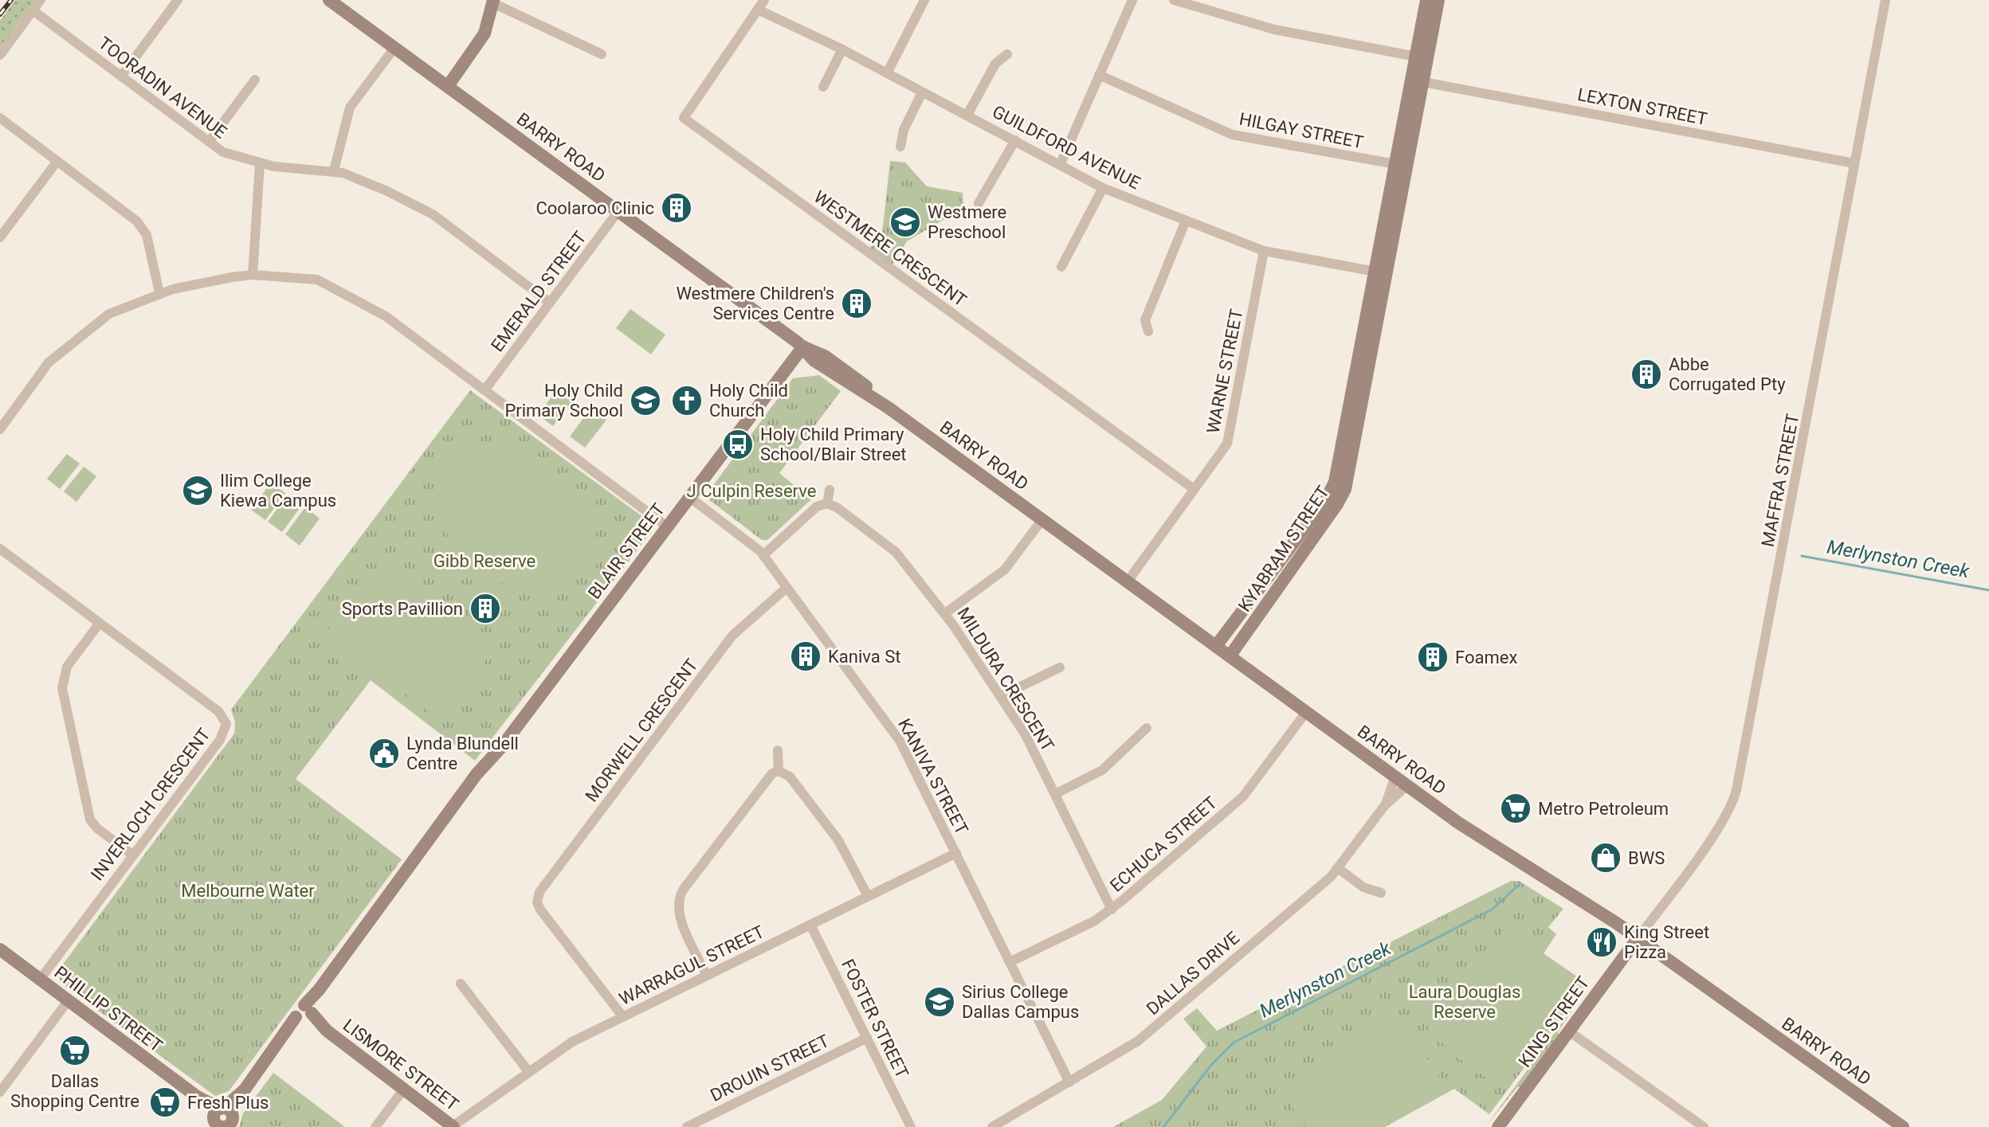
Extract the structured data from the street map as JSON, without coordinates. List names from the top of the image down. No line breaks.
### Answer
{"streets":{"street":["TOORADIN AVENUE","LEXTON STREET","HILGAY STREET","BARRY ROAD","GUILDFORD AVENUE","WESTMERE CRESCENT","EMERALD STREET","WARNE STREET","MAFFRA STREET","KYABRAM STREET","BLAIR STREET","MILDURA CRESCENT","MORWELL CRESCENT","KANIVA STREET","INVERLOCH CRESCENT","ECHUCA STREET","WARRAGUL STREET","DALLAS DRIVE","PHILLIP STREET","FOSTER STREET","KING STREET","LISMORE STREET","DROUIN STREET"]},"crossings":[["TOORADIN AVENUE","EMERALD STREET"],["LEXTON STREET","MAFFRA STREET"],["LEXTON STREET","KYABRAM STREET"],["HILGAY STREET","KYABRAM STREET"],["BARRY ROAD","EMERALD STREET"],["BARRY ROAD","WARNE STREET"],["BARRY ROAD","MAFFRA STREET"],["BARRY ROAD","KYABRAM STREET"],["BARRY ROAD","BLAIR STREET"],["BARRY ROAD","ECHUCA STREET"],["BARRY ROAD","DALLAS DRIVE"],["BARRY ROAD","KING STREET"],["GUILDFORD AVENUE","WESTMERE CRESCENT"],["GUILDFORD AVENUE","WARNE STREET"],["GUILDFORD AVENUE","KYABRAM STREET"],["WESTMERE CRESCENT","WARNE STREET"],["MAFFRA STREET","KING STREET"],["BLAIR STREET","KANIVA STREET"],["BLAIR STREET","PHILLIP STREET"],["BLAIR STREET","LISMORE STREET"],["MILDURA CRESCENT","ECHUCA STREET"],["MORWELL CRESCENT","KANIVA STREET"],["MORWELL CRESCENT","WARRAGUL STREET"],["KANIVA STREET","ECHUCA STREET"],["KANIVA STREET","WARRAGUL STREET"],["KANIVA STREET","DALLAS DRIVE"],["INVERLOCH CRESCENT","PHILLIP STREET"],["WARRAGUL STREET","FOSTER STREET"],["WARRAGUL STREET","LISMORE STREET"],["FOSTER STREET","DROUIN STREET"]],"water":["Merlynston Creek"],"parks":["J Culpin Reserve","Gibb Reserve","Melbourne Water","Laura Douglas Reserve"],"places":{"building":["Coolaroo Clinic","Westmere Children's Services Centre","Abbe Corrugated Pty","Sports Pavillion","Kaniva St","Foamex"],"school or university":["Westmere Preschool","Holy Child Primary School","Ilim College Kiewa Campus","Sirius College Dallas Campus"],"church":["Holy Child Church"],"bus stop":["Holy Child Primary School/Blair Street"],"public building":["Lynda Blundell Centre"],"supermarket":["Metro Petroleum","Dallas Shopping Centre","Fresh Plus"],"shop":["BWS"],"restaurant":["King Street Pizza"]}}
